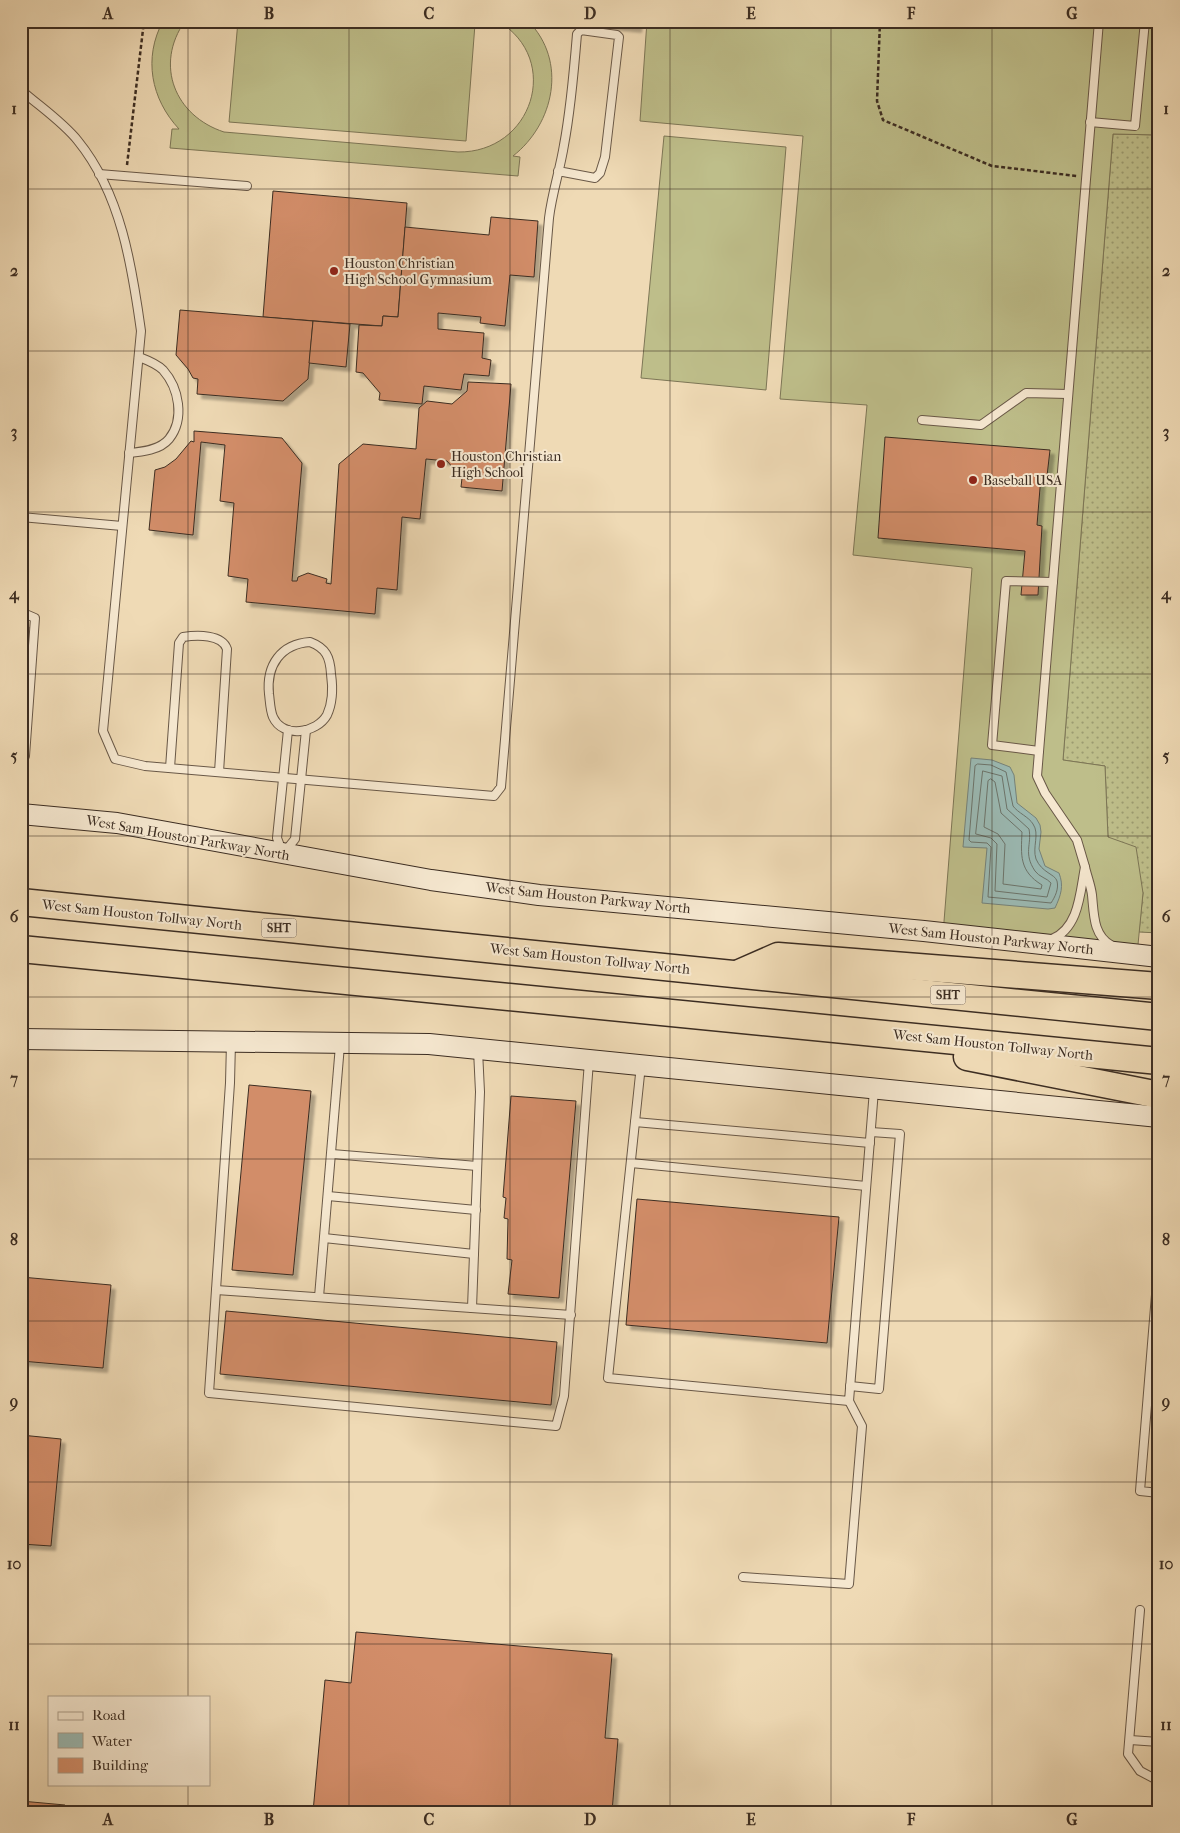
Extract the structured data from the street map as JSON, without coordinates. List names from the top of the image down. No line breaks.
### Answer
{"streets":{"highway":["West Sam Houston Tollway North","SHT"],"main road":["West Sam Houston Parkway North"]},"places":["Houston Christian High School Gymnasium","Houston Christian High School","Baseball USA"],"legend":["Road","Water","Building"],"grid":{"columns":["A","B","C","D","E","F","G"],"rows":["1","2","3","4","5","6","7","8","9","10","11"]}}
